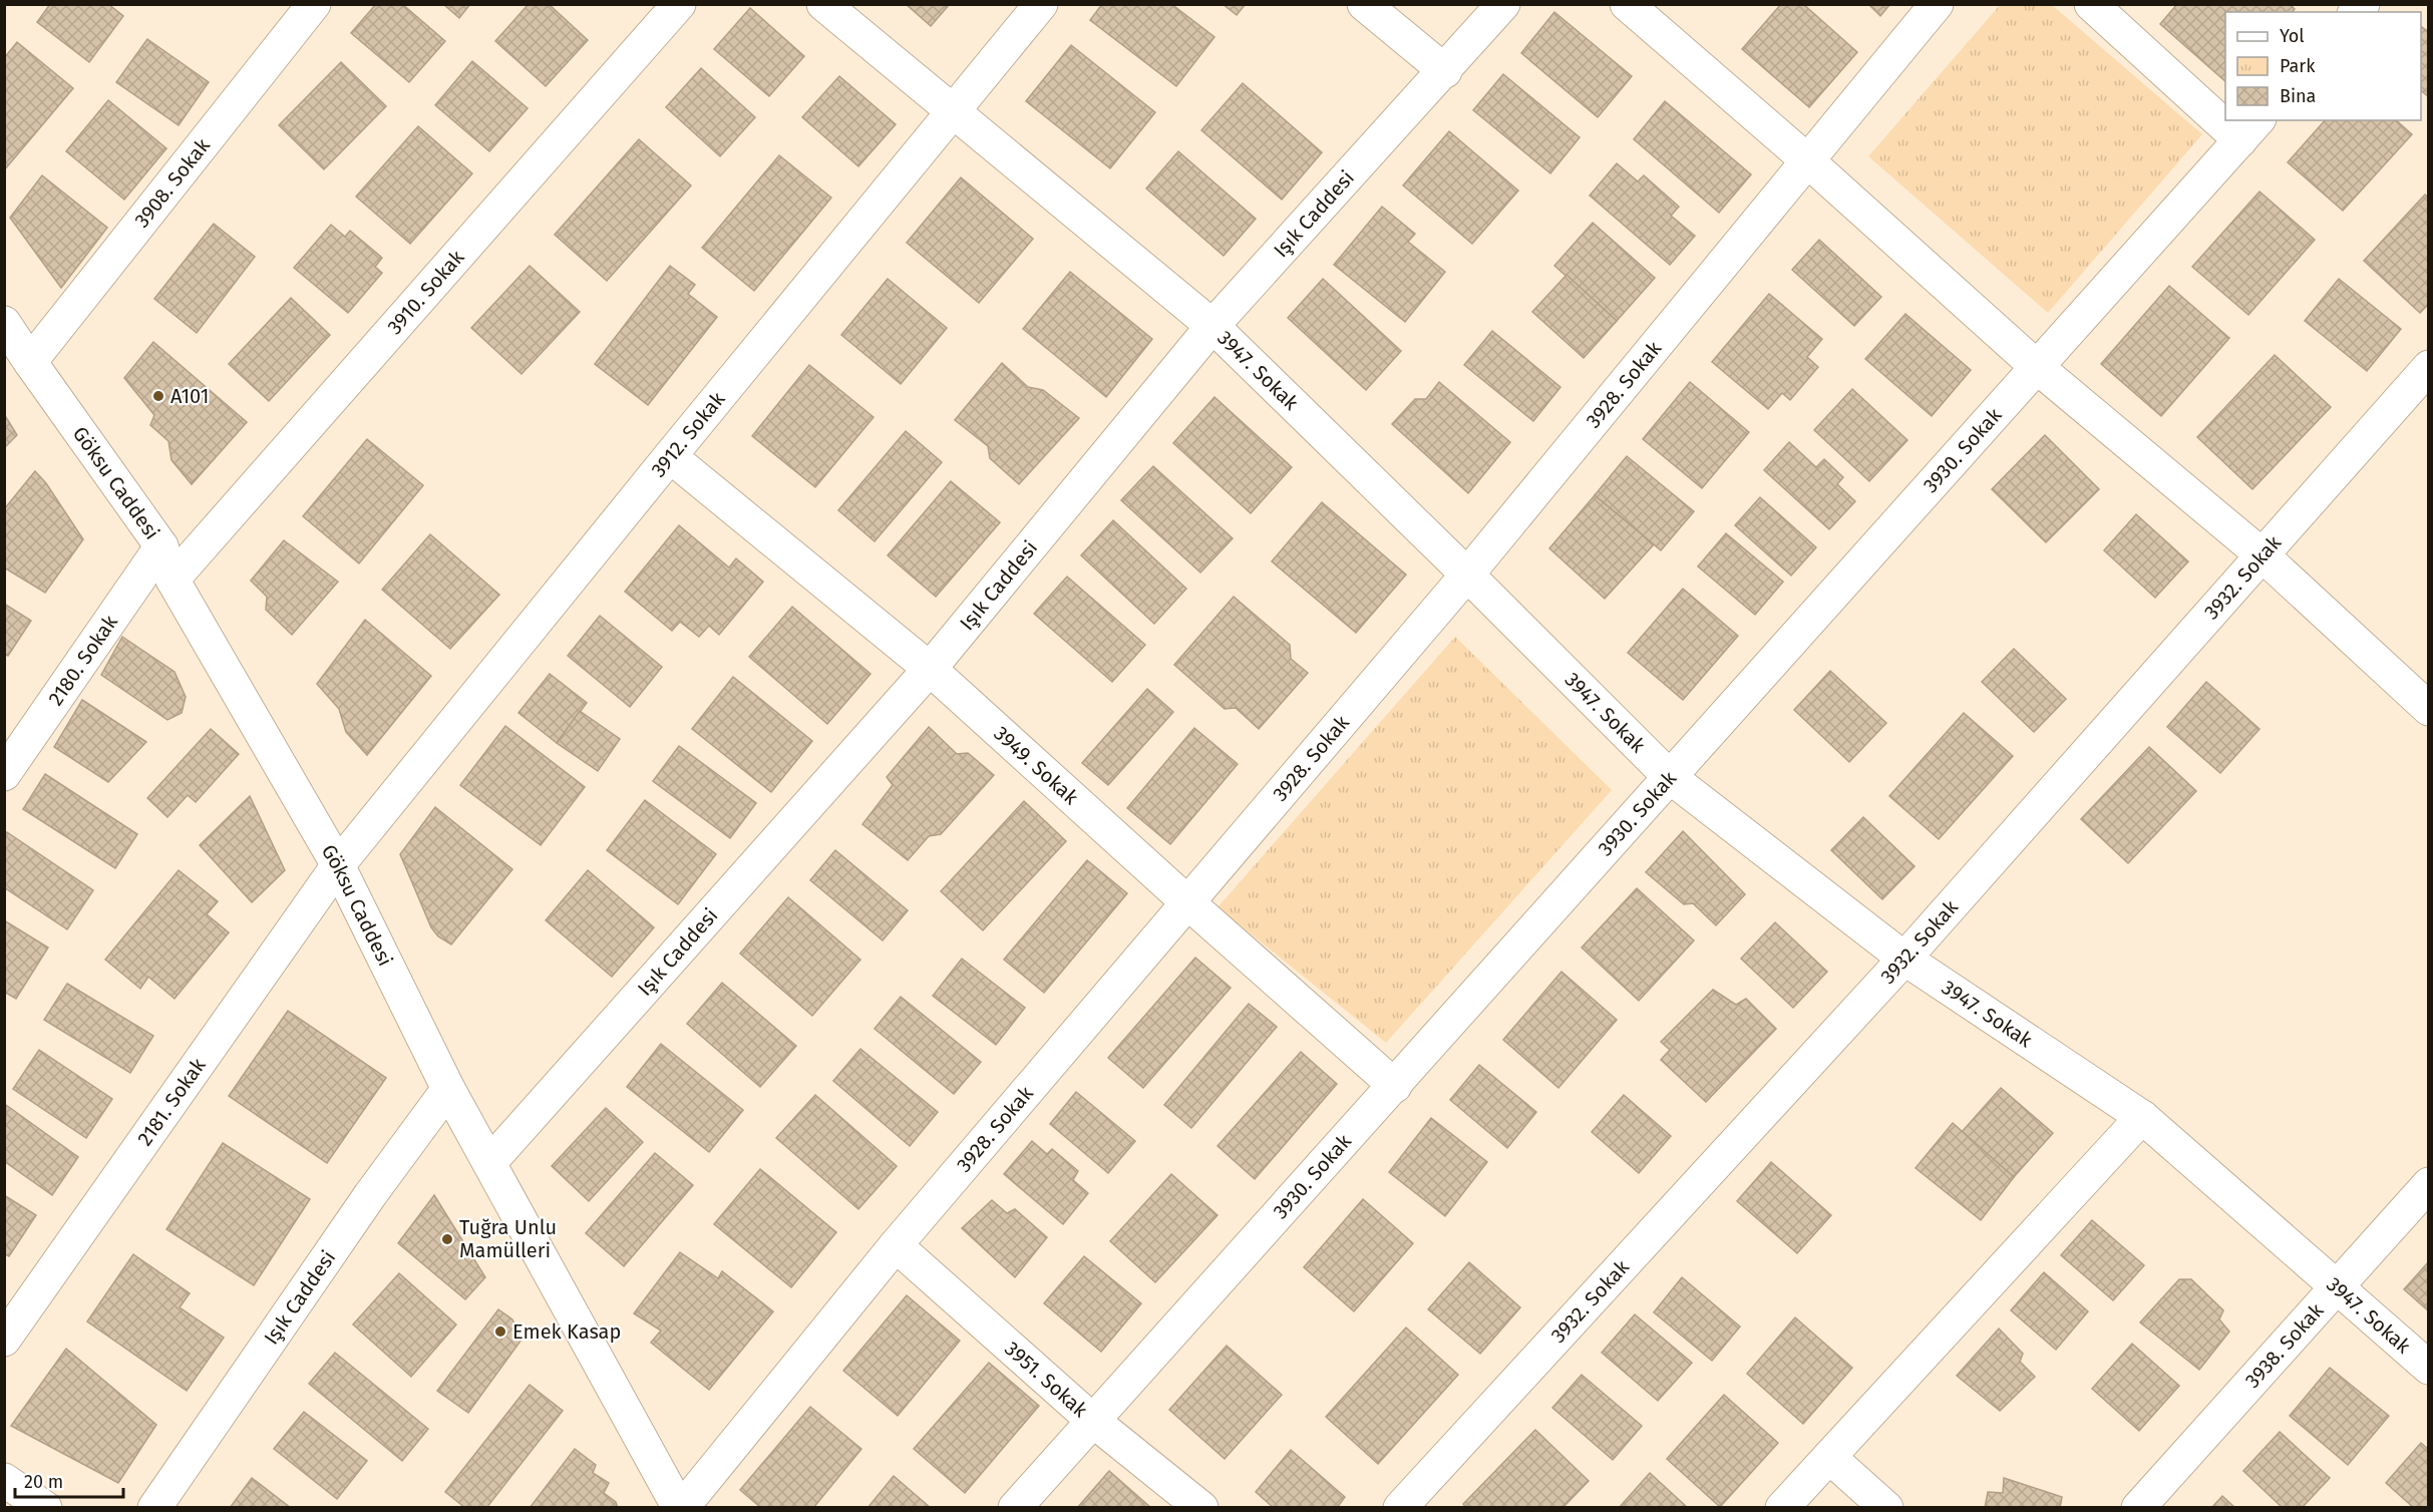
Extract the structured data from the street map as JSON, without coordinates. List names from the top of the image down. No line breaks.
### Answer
{"streets":{"street":["3908. Sokak","Işık Caddesi","3910. Sokak","3947. Sokak","3928. Sokak","3912. Sokak","3930. Sokak","Göksu Caddesi","3932. Sokak","2180. Sokak","3949. Sokak","2181. Sokak","3938. Sokak","3951. Sokak"]},"crossings":[["3908. Sokak","Göksu Caddesi"],["Işık Caddesi","3947. Sokak"],["Işık Caddesi","Göksu Caddesi"],["Işık Caddesi","3949. Sokak"],["3910. Sokak","Göksu Caddesi"],["3947. Sokak","3928. Sokak"],["3947. Sokak","3912. Sokak"],["3947. Sokak","3930. Sokak"],["3947. Sokak","3932. Sokak"],["3947. Sokak","3938. Sokak"],["3928. Sokak","Göksu Caddesi"],["3928. Sokak","3949. Sokak"],["3928. Sokak","3951. Sokak"],["3912. Sokak","Göksu Caddesi"],["3912. Sokak","3949. Sokak"],["3912. Sokak","2181. Sokak"],["3930. Sokak","3949. Sokak"],["3930. Sokak","3951. Sokak"],["Göksu Caddesi","2180. Sokak"],["Göksu Caddesi","2181. Sokak"]],"places":["A101","Tuğra Unlu Mamülleri","Emek Kasap"],"legend":["Yol","Park","Bina"],"scale_bar":"20 m"}
